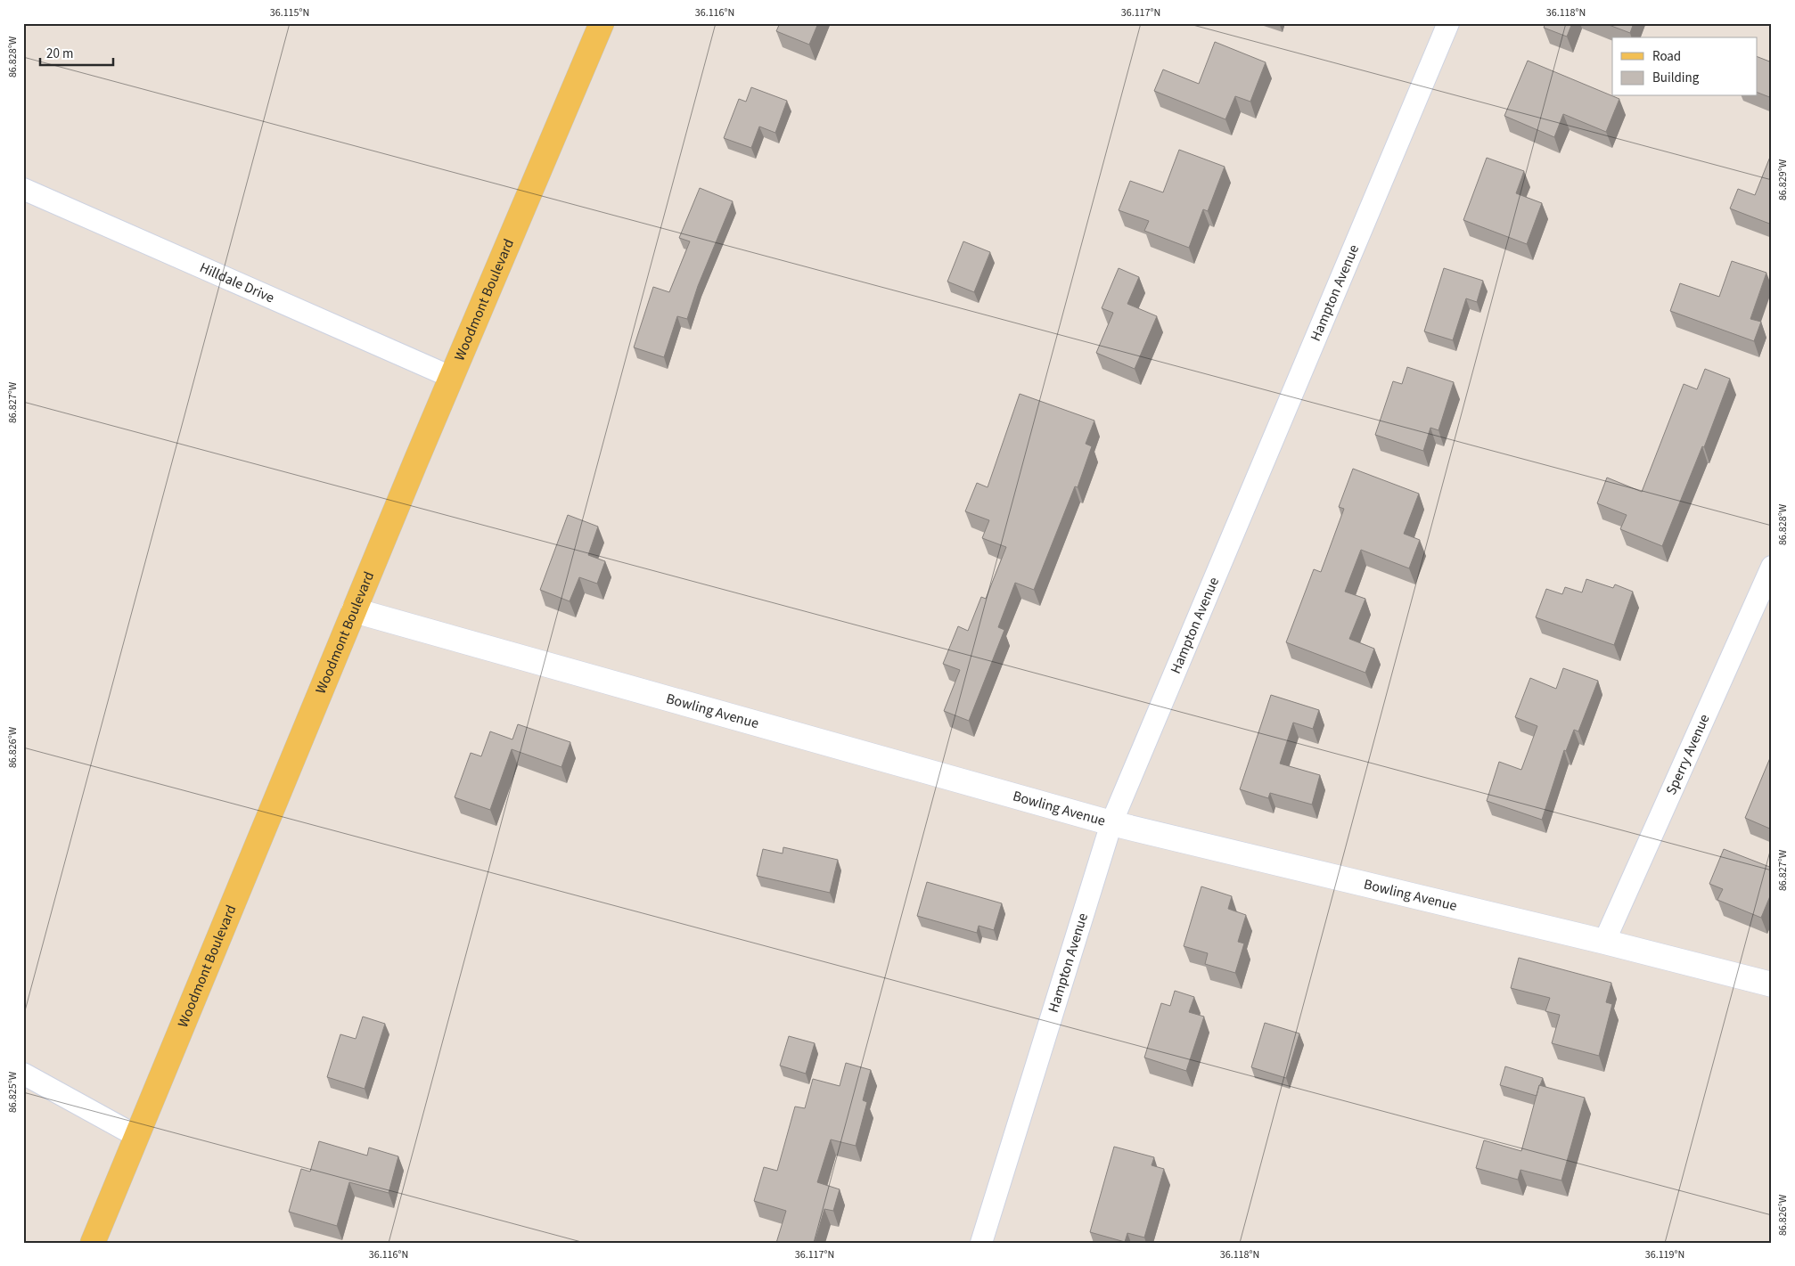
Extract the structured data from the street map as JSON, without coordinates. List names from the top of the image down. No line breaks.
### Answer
{"streets":{"main road":["Woodmont Boulevard"],"street":["Hilldale Drive","Hampton Avenue","Bowling Avenue","Sperry Avenue"]},"crossings":[["Hilldale Drive","Woodmont Boulevard"],["Hampton Avenue","Bowling Avenue"],["Woodmont Boulevard","Bowling Avenue"],["Bowling Avenue","Sperry Avenue"]],"legend":["Road","Building"],"scale_bar":"20 m","coordinates":["36.115°N","36.116°N","36.117°N","36.118°N","86.828°W","86.829°W","86.827°W","86.826°W","86.825°W","36.119°N"]}
